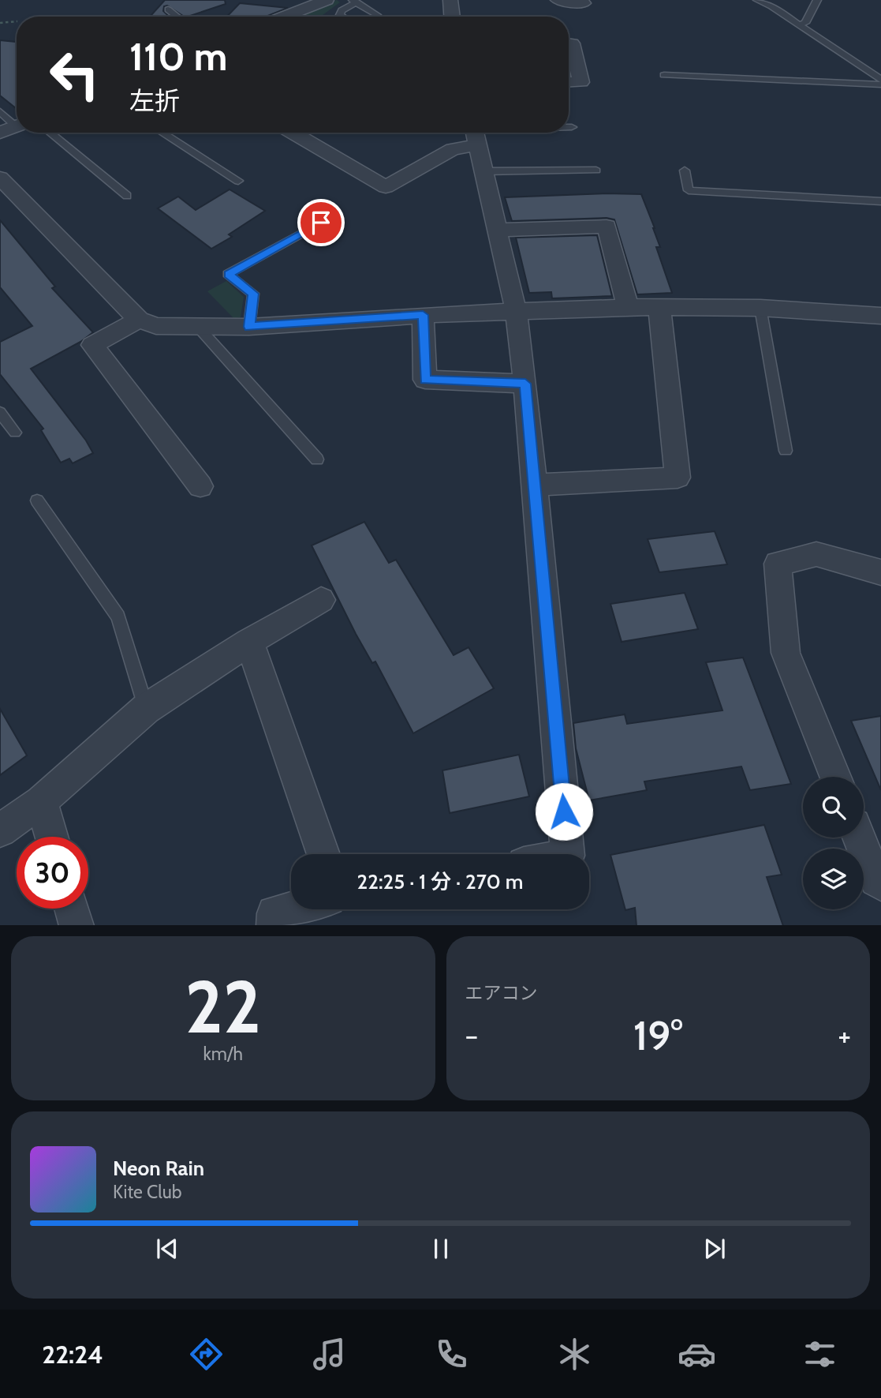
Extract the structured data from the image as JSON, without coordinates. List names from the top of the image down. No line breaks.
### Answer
{"page":{"turn":["110 m","左折"],"limit":"30","trip":"22:25 · 1 分 · 270 m","tile":[["22","km/h"],"エアコン"],"heat":["−","19°","+"],"song":["Neon Rain","Kite Club"],"tabs":"22:24"}}
